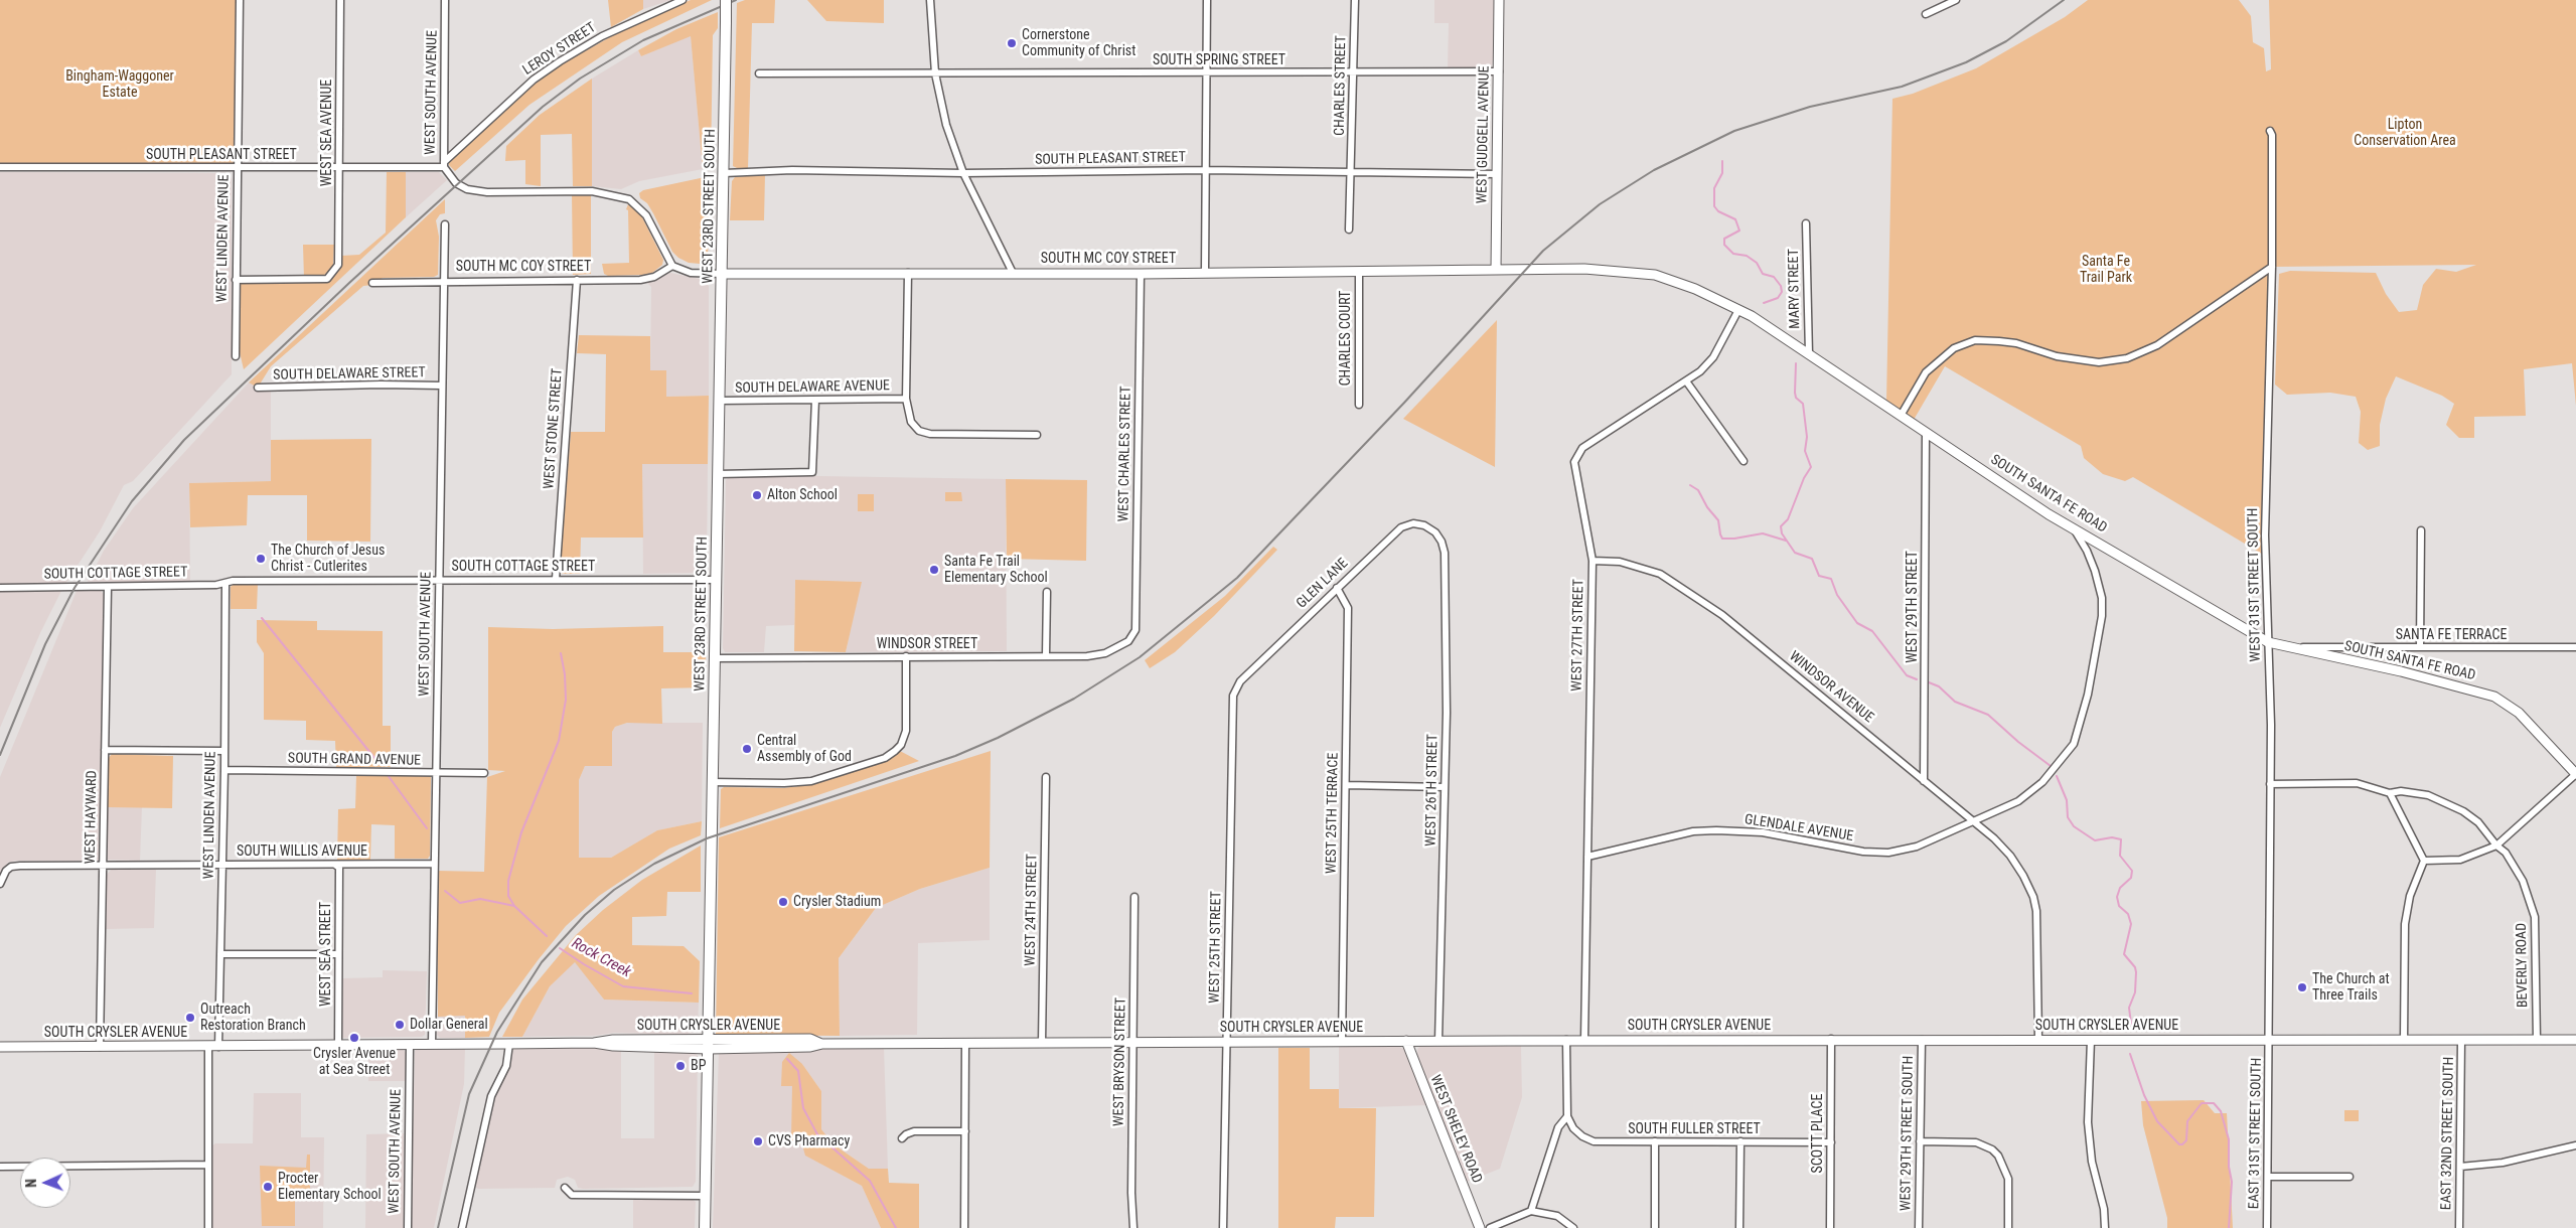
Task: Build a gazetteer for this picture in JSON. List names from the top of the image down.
{
  "streets": {
    "main road": [
      "WEST GUDGELL AVENUE",
      "WEST 23RD STREET SOUTH",
      "SOUTH MC COY STREET",
      "SOUTH SANTA FE ROAD",
      "SOUTH CRYSLER AVENUE",
      "WEST SHELEY ROAD"
    ],
    "street": [
      "LEROY STREET",
      "SOUTH SPRING STREET",
      "CHARLES STREET",
      "WEST SOUTH AVENUE",
      "WEST SEA AVENUE",
      "SOUTH PLEASANT STREET",
      "WEST LINDEN AVENUE",
      "MARY STREET",
      "CHARLES COURT",
      "SOUTH DELAWARE STREET",
      "SOUTH DELAWARE AVENUE",
      "WEST STONE STREET",
      "WEST CHARLES STREET",
      "SOUTH COTTAGE STREET",
      "GLEN LANE",
      "WEST 31ST STREET SOUTH",
      "WEST 29TH STREET",
      "WEST 27TH STREET",
      "SANTA FE TERRACE",
      "WINDSOR STREET",
      "WINDSOR AVENUE",
      "SOUTH GRAND AVENUE",
      "WEST 26TH STREET",
      "WEST 25TH TERRACE",
      "WEST HAYWARD",
      "GLENDALE AVENUE",
      "SOUTH WILLIS AVENUE",
      "WEST 24TH STREET",
      "WEST 25TH STREET",
      "WEST SEA STREET",
      "BEVERLY ROAD",
      "WEST BRYSON STREET",
      "SOUTH FULLER STREET",
      "SCOTT PLACE",
      "WEST 29TH STREET SOUTH",
      "EAST 31ST STREET SOUTH",
      "EAST 32ND STREET SOUTH"
    ]
  },
  "crossings": [
    ["LEROY STREET", "WEST SOUTH AVENUE"],
    ["LEROY STREET", "SOUTH PLEASANT STREET"],
    ["SOUTH SPRING STREET", "CHARLES STREET"],
    ["SOUTH SPRING STREET", "WEST GUDGELL AVENUE"],
    ["CHARLES STREET", "SOUTH PLEASANT STREET"],
    ["WEST SOUTH AVENUE", "SOUTH PLEASANT STREET"],
    ["WEST SOUTH AVENUE", "SOUTH MC COY STREET"],
    ["WEST SOUTH AVENUE", "SOUTH DELAWARE STREET"],
    ["WEST SOUTH AVENUE", "SOUTH COTTAGE STREET"],
    ["WEST SOUTH AVENUE", "SOUTH GRAND AVENUE"],
    ["WEST SOUTH AVENUE", "SOUTH WILLIS AVENUE"],
    ["WEST SOUTH AVENUE", "SOUTH CRYSLER AVENUE"],
    ["WEST SEA AVENUE", "SOUTH PLEASANT STREET"],
    ["WEST SEA AVENUE", "WEST LINDEN AVENUE"],
    ["WEST GUDGELL AVENUE", "SOUTH PLEASANT STREET"],
    ["WEST GUDGELL AVENUE", "SOUTH MC COY STREET"],
    ["WEST GUDGELL AVENUE", "SOUTH SANTA FE ROAD"],
    ["SOUTH PLEASANT STREET", "WEST 23RD STREET SOUTH"],
    ["SOUTH PLEASANT STREET", "WEST LINDEN AVENUE"],
    ["WEST 23RD STREET SOUTH", "SOUTH MC COY STREET"],
    ["WEST 23RD STREET SOUTH", "SOUTH DELAWARE AVENUE"],
    ["WEST 23RD STREET SOUTH", "SOUTH COTTAGE STREET"],
    ["WEST 23RD STREET SOUTH", "WINDSOR STREET"],
    ["WEST 23RD STREET SOUTH", "SOUTH CRYSLER AVENUE"],
    ["WEST LINDEN AVENUE", "SOUTH COTTAGE STREET"],
    ["WEST LINDEN AVENUE", "SOUTH GRAND AVENUE"],
    ["WEST LINDEN AVENUE", "SOUTH WILLIS AVENUE"],
    ["WEST LINDEN AVENUE", "SOUTH CRYSLER AVENUE"],
    ["SOUTH MC COY STREET", "CHARLES COURT"],
    ["SOUTH MC COY STREET", "WEST STONE STREET"],
    ["SOUTH MC COY STREET", "WEST CHARLES STREET"],
    ["SOUTH MC COY STREET", "SOUTH SANTA FE ROAD"],
    ["MARY STREET", "SOUTH SANTA FE ROAD"],
    ["WEST STONE STREET", "SOUTH COTTAGE STREET"],
    ["WEST CHARLES STREET", "WINDSOR STREET"],
    ["SOUTH SANTA FE ROAD", "WEST 31ST STREET SOUTH"],
    ["SOUTH SANTA FE ROAD", "WEST 29TH STREET"],
    ["SOUTH SANTA FE ROAD", "WEST 27TH STREET"],
    ["SOUTH SANTA FE ROAD", "SANTA FE TERRACE"],
    ["SOUTH SANTA FE ROAD", "GLENDALE AVENUE"],
    ["SOUTH COTTAGE STREET", "WEST HAYWARD"],
    ["GLEN LANE", "WEST 26TH STREET"],
    ["GLEN LANE", "WEST 25TH TERRACE"],
    ["GLEN LANE", "WEST 25TH STREET"],
    ["WEST 31ST STREET SOUTH", "BEVERLY ROAD"],
    ["WEST 31ST STREET SOUTH", "SOUTH CRYSLER AVENUE"],
    ["WEST 31ST STREET SOUTH", "EAST 31ST STREET SOUTH"],
    ["WEST 29TH STREET", "WINDSOR AVENUE"],
    ["WEST 27TH STREET", "WINDSOR AVENUE"],
    ["WEST 27TH STREET", "GLENDALE AVENUE"],
    ["WEST 27TH STREET", "SOUTH CRYSLER AVENUE"],
    ["WINDSOR AVENUE", "GLENDALE AVENUE"],
    ["WINDSOR AVENUE", "SOUTH CRYSLER AVENUE"],
    ["WEST 26TH STREET", "SOUTH CRYSLER AVENUE"],
    ["WEST 25TH TERRACE", "SOUTH CRYSLER AVENUE"],
    ["WEST HAYWARD", "SOUTH WILLIS AVENUE"],
    ["WEST HAYWARD", "SOUTH CRYSLER AVENUE"],
    ["SOUTH WILLIS AVENUE", "WEST SEA STREET"],
    ["WEST 24TH STREET", "SOUTH CRYSLER AVENUE"],
    ["WEST 25TH STREET", "SOUTH CRYSLER AVENUE"],
    ["WEST SEA STREET", "SOUTH CRYSLER AVENUE"],
    ["BEVERLY ROAD", "SOUTH CRYSLER AVENUE"],
    ["SOUTH CRYSLER AVENUE", "WEST BRYSON STREET"],
    ["SOUTH CRYSLER AVENUE", "WEST SHELEY ROAD"],
    ["SOUTH CRYSLER AVENUE", "SCOTT PLACE"],
    ["SOUTH CRYSLER AVENUE", "WEST 29TH STREET SOUTH"],
    ["SOUTH CRYSLER AVENUE", "EAST 31ST STREET SOUTH"],
    ["SOUTH CRYSLER AVENUE", "EAST 32ND STREET SOUTH"],
    ["SOUTH FULLER STREET", "SCOTT PLACE"]
  ],
  "water": ["Rock Creek"],
  "parks": ["Bingham-Waggoner Estate", "Lipton Conservation Area", "Santa Fe Trail Park"],
  "places": [
    "Cornerstone Community of Christ",
    "Alton School",
    "The Church of Jesus Christ - Cutlerites",
    "Santa Fe Trail Elementary School",
    "Central Assembly of God",
    "Crysler Stadium",
    "The Church at Three Trails",
    "Outreach Restoration Branch",
    "Dollar General",
    "Crysler Avenue at Sea Street",
    "BP",
    "CVS Pharmacy",
    "Procter Elementary School"
  ],
  "north": "left"
}
